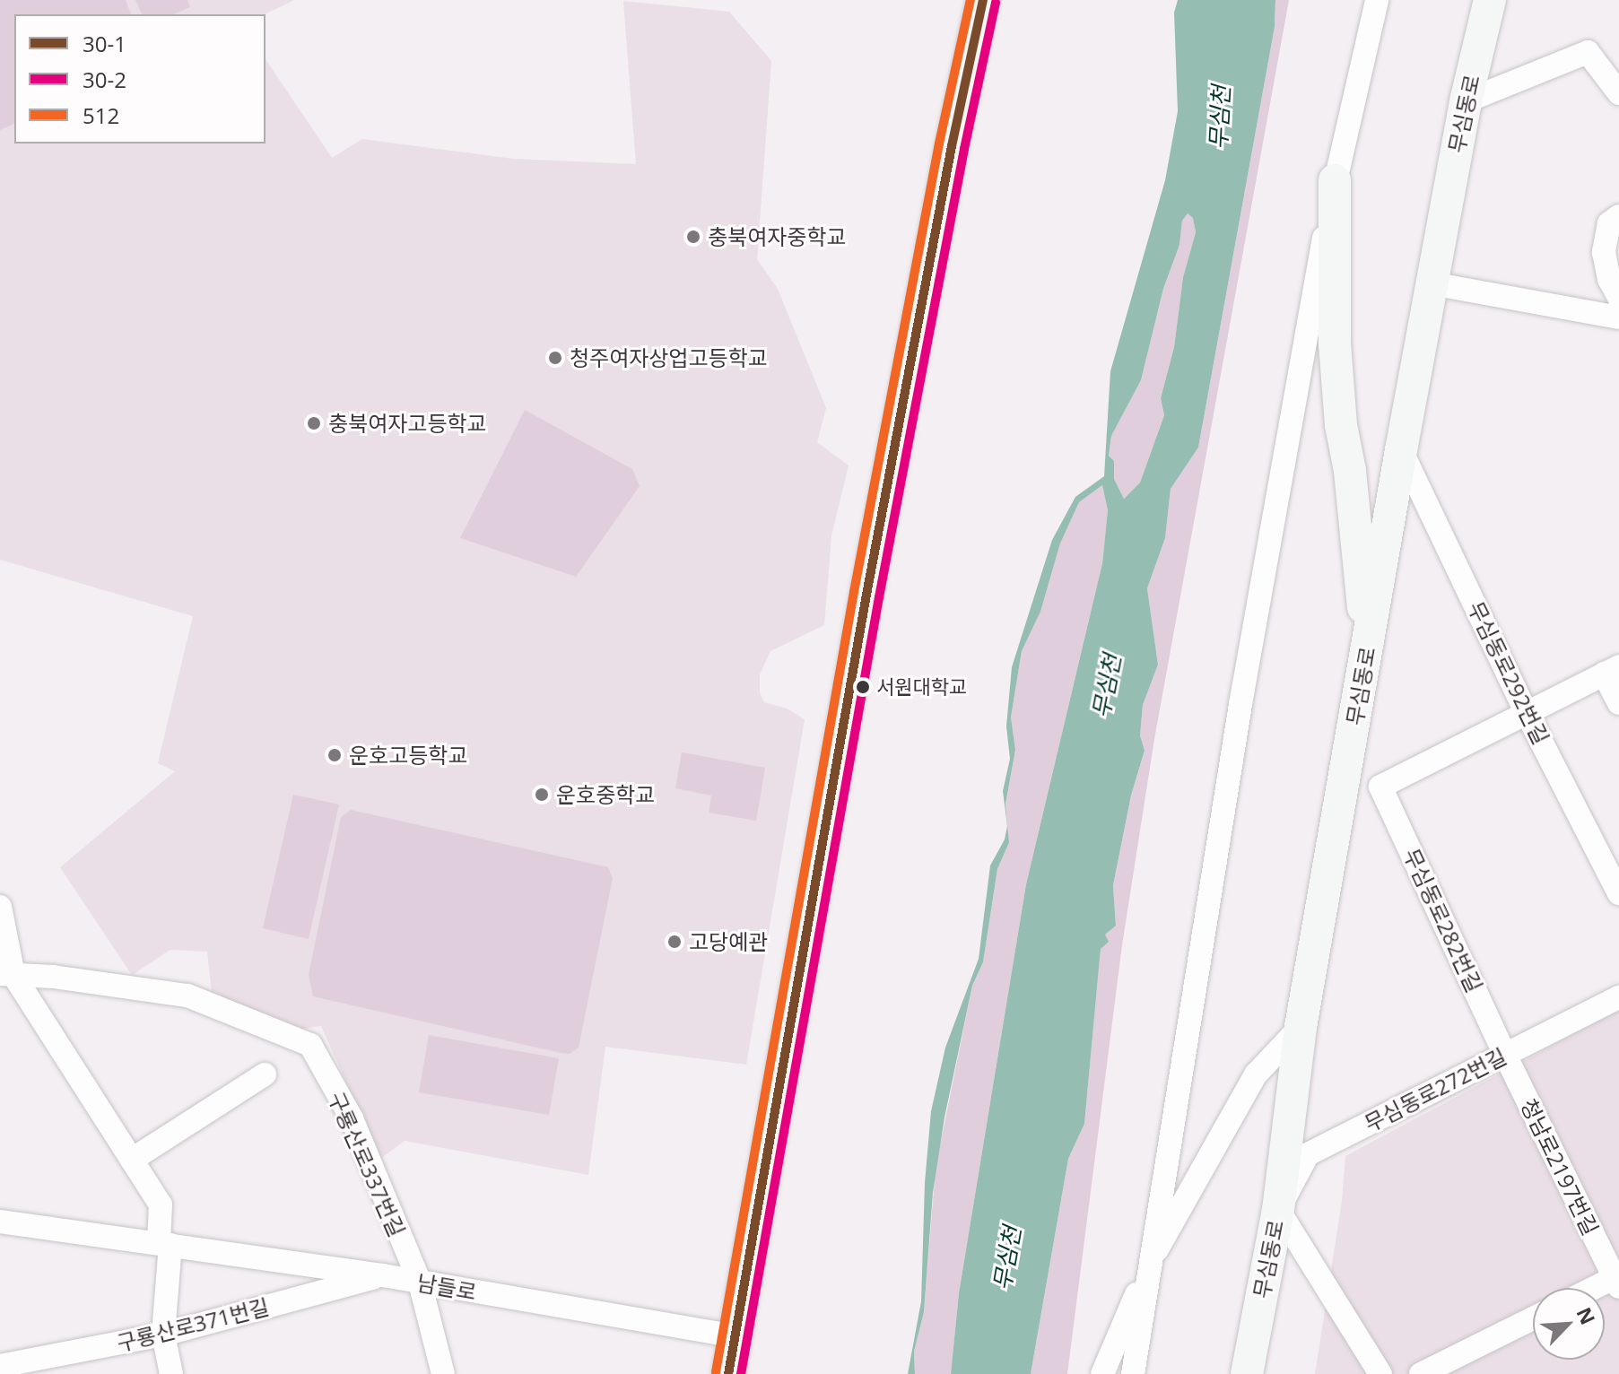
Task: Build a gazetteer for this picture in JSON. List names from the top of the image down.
{
  "streets": {
    "street": [
      "무심동로",
      "무심동로292번길",
      "무심동로282번길",
      "무심동로272번길",
      "구룡산로337번길",
      "청남로2197번길",
      "남들로",
      "구룡산로371번길"
    ]
  },
  "crossings": [
    ["무심동로", "무심동로292번길"],
    ["무심동로", "무심동로272번길"],
    ["무심동로282번길", "무심동로272번길"],
    ["무심동로282번길", "청남로2197번길"],
    ["무심동로272번길", "청남로2197번길"],
    ["구룡산로337번길", "남들로"],
    ["남들로", "구룡산로371번길"]
  ],
  "water": ["무심천"],
  "places": [
    "충북여자중학교",
    "청주여자상업고등학교",
    "충북여자고등학교",
    "서원대학교",
    "운호고등학교",
    "운호중학교",
    "고당예관"
  ],
  "lines": ["transit line 30-1", "transit line 512", "transit line 30-2"],
  "legend": ["30-1", "30-2", "512"],
  "north": "top right"
}
